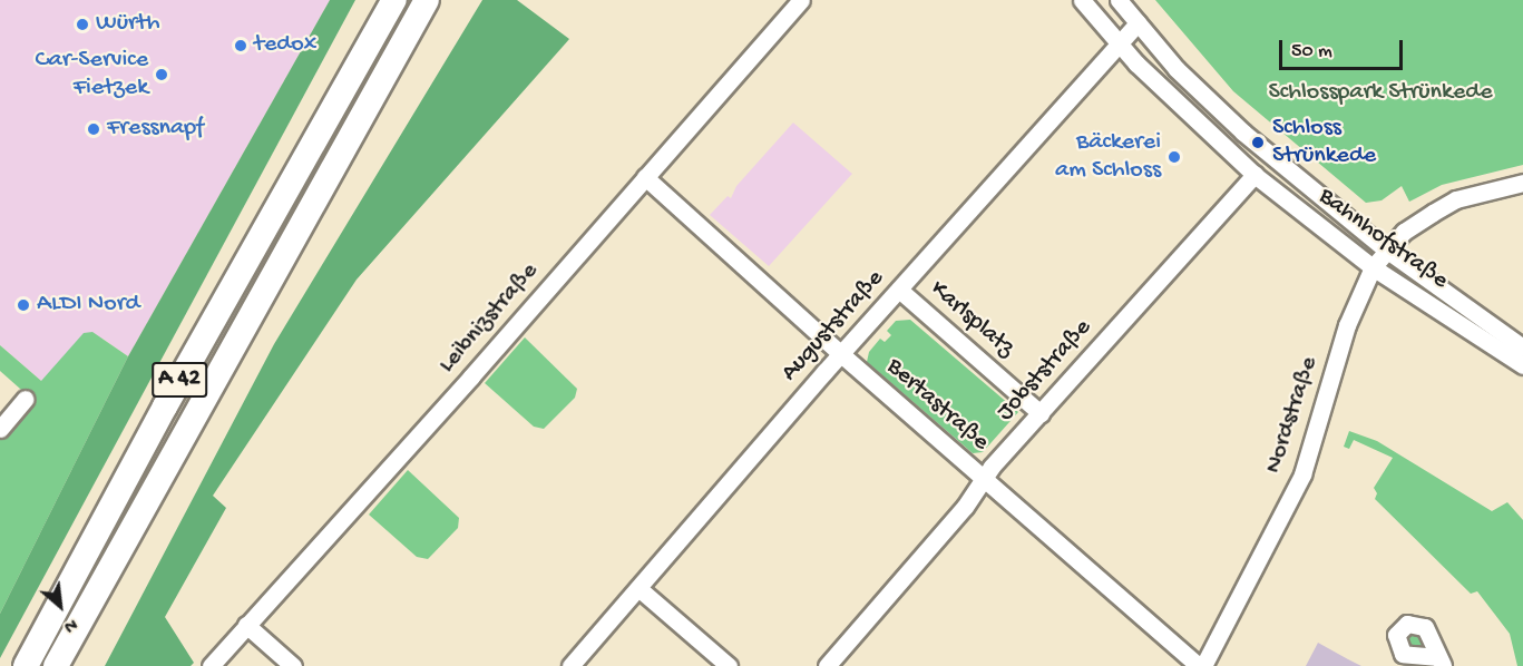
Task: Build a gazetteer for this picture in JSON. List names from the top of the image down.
{
  "streets": {
    "highway": ["A 42"],
    "street": [
      "Bahnhofstraße",
      "Leibnizstraße",
      "Karlsplatz",
      "Auguststraße",
      "Jobststraße",
      "Bertastraße",
      "Nordstraße"
    ]
  },
  "crossings": [
    ["Bahnhofstraße", "Auguststraße"],
    ["Bahnhofstraße", "Jobststraße"],
    ["Bahnhofstraße", "Nordstraße"],
    ["Leibnizstraße", "Bertastraße"],
    ["Karlsplatz", "Auguststraße"],
    ["Karlsplatz", "Jobststraße"],
    ["Auguststraße", "Bertastraße"],
    ["Jobststraße", "Bertastraße"],
    ["Bertastraße", "Nordstraße"]
  ],
  "parks": ["Schlosspark Strünkede"],
  "places": [
    "Würth",
    "tedox",
    "Car-Service Fietzek",
    "Fressnapf",
    "Schloss Strünkede",
    "Bäckerei am Schloss",
    "ALDI Nord"
  ],
  "scale_bar": "50 m",
  "north": "bottom right"
}
